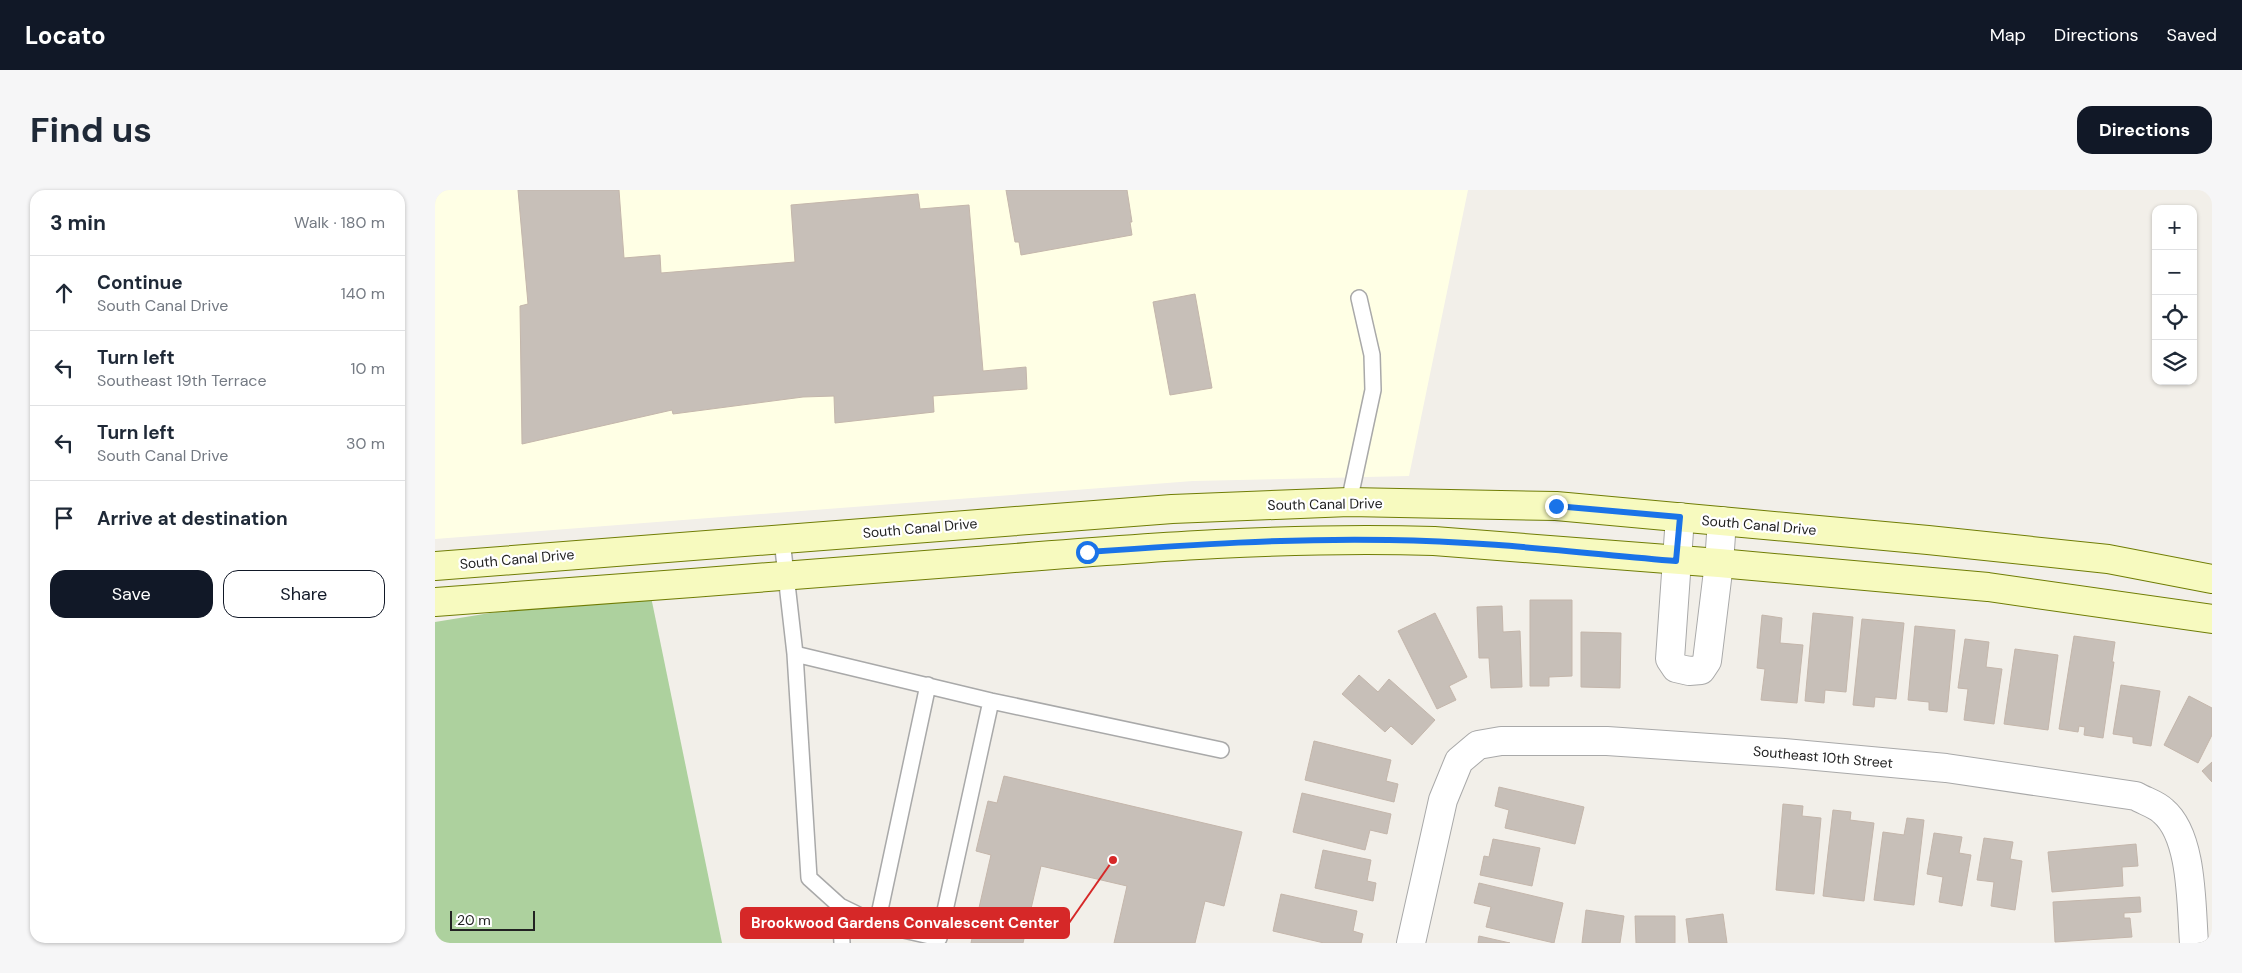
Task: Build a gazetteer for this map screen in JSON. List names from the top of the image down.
{
  "streets": {
    "street": ["South Canal Drive", "Southeast 10th Street"]
  },
  "places": ["Brookwood Gardens Convalescent Center"],
  "scale_bar": "20 m",
  "page": {
    "header": "Locato",
    "nav": ["Map", "Directions", "Saved"],
    "buttons": [
      "Directions",
      ["Save", "Share"]
    ],
    "title": "Find us",
    "heading": ["3 min", "Walk · 180 m"],
    "map_buttons": ["+", "−"],
    "list": [
      ["Continue", "South Canal Drive", "140 m"],
      ["Turn left", "Southeast 19th Terrace", "10 m"],
      ["Turn left", "South Canal Drive", "30 m"],
      "Arrive at destination"
    ],
    "scale": "20 m"
  }
}
